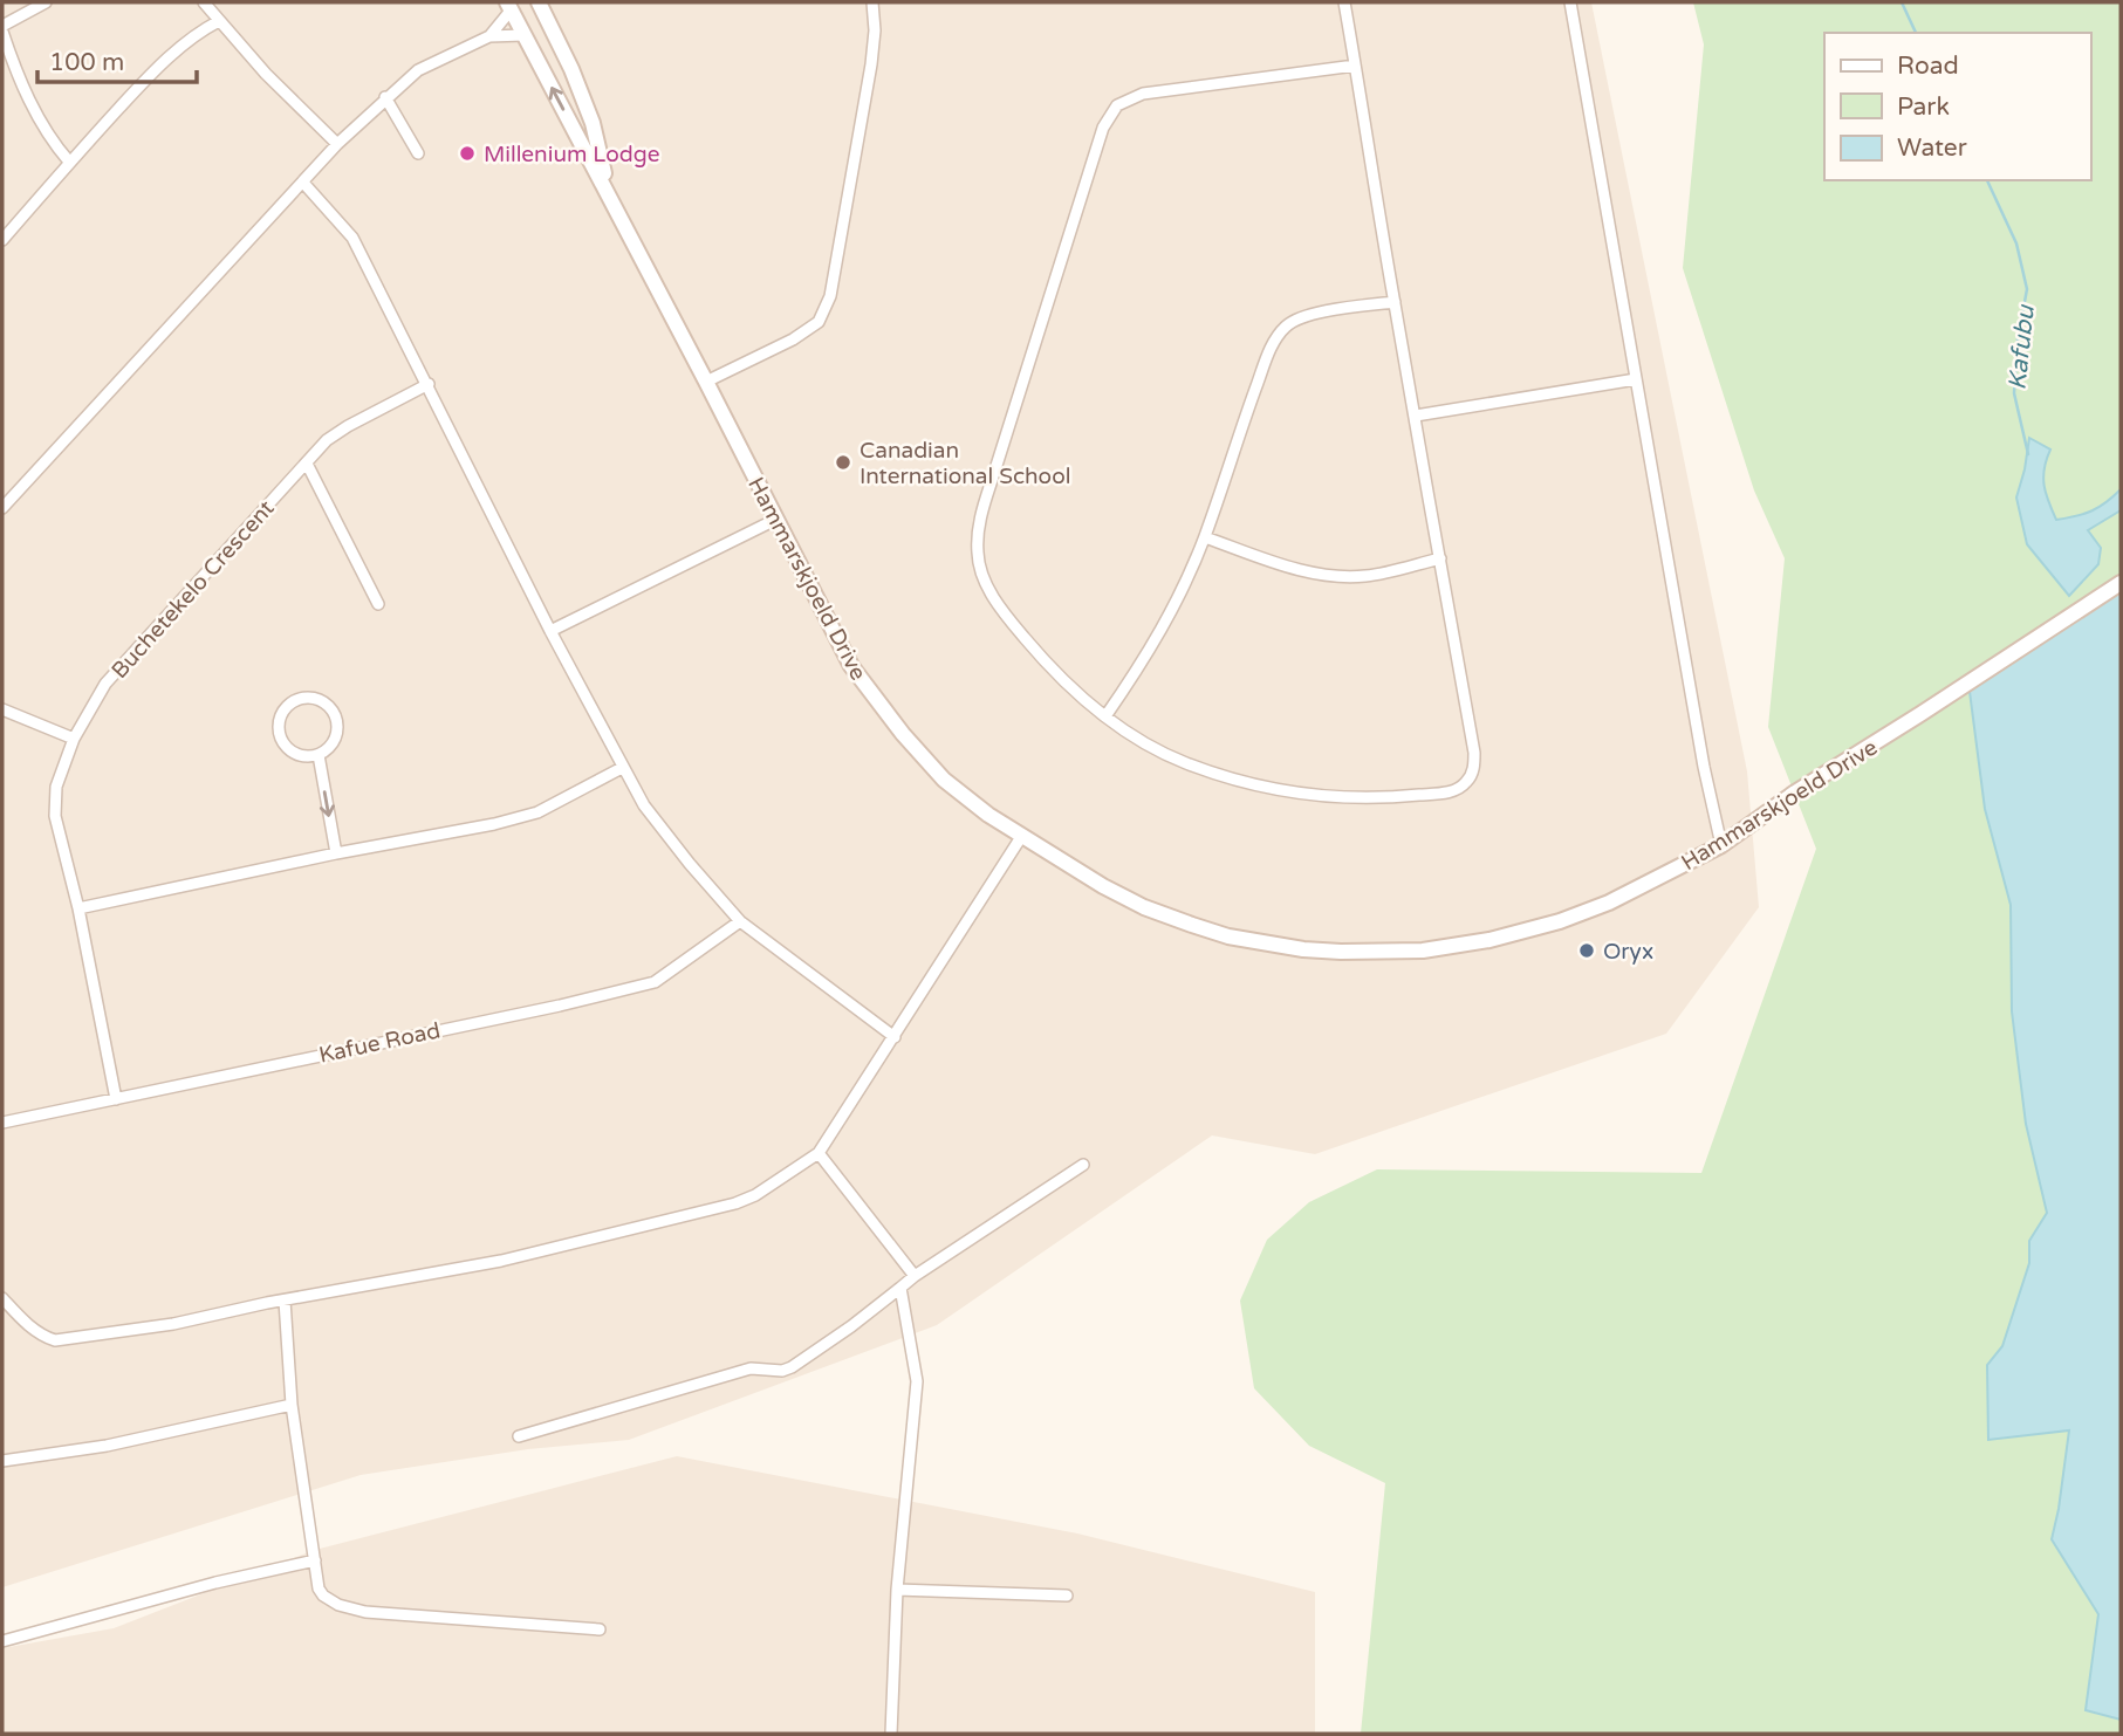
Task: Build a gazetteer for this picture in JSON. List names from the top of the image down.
{
  "streets": {
    "main road": ["Hammarskjoeld Drive"],
    "street": ["Buchetekelo Crescent", "Kafue Road"]
  },
  "crossings": [
    ["Buchetekelo Crescent", "Kafue Road"]
  ],
  "water": ["Kafubu"],
  "places": ["Millenium Lodge", "Canadian International School", "Oryx"],
  "legend": ["Road", "Park", "Water"],
  "scale_bar": "100 m"
}
